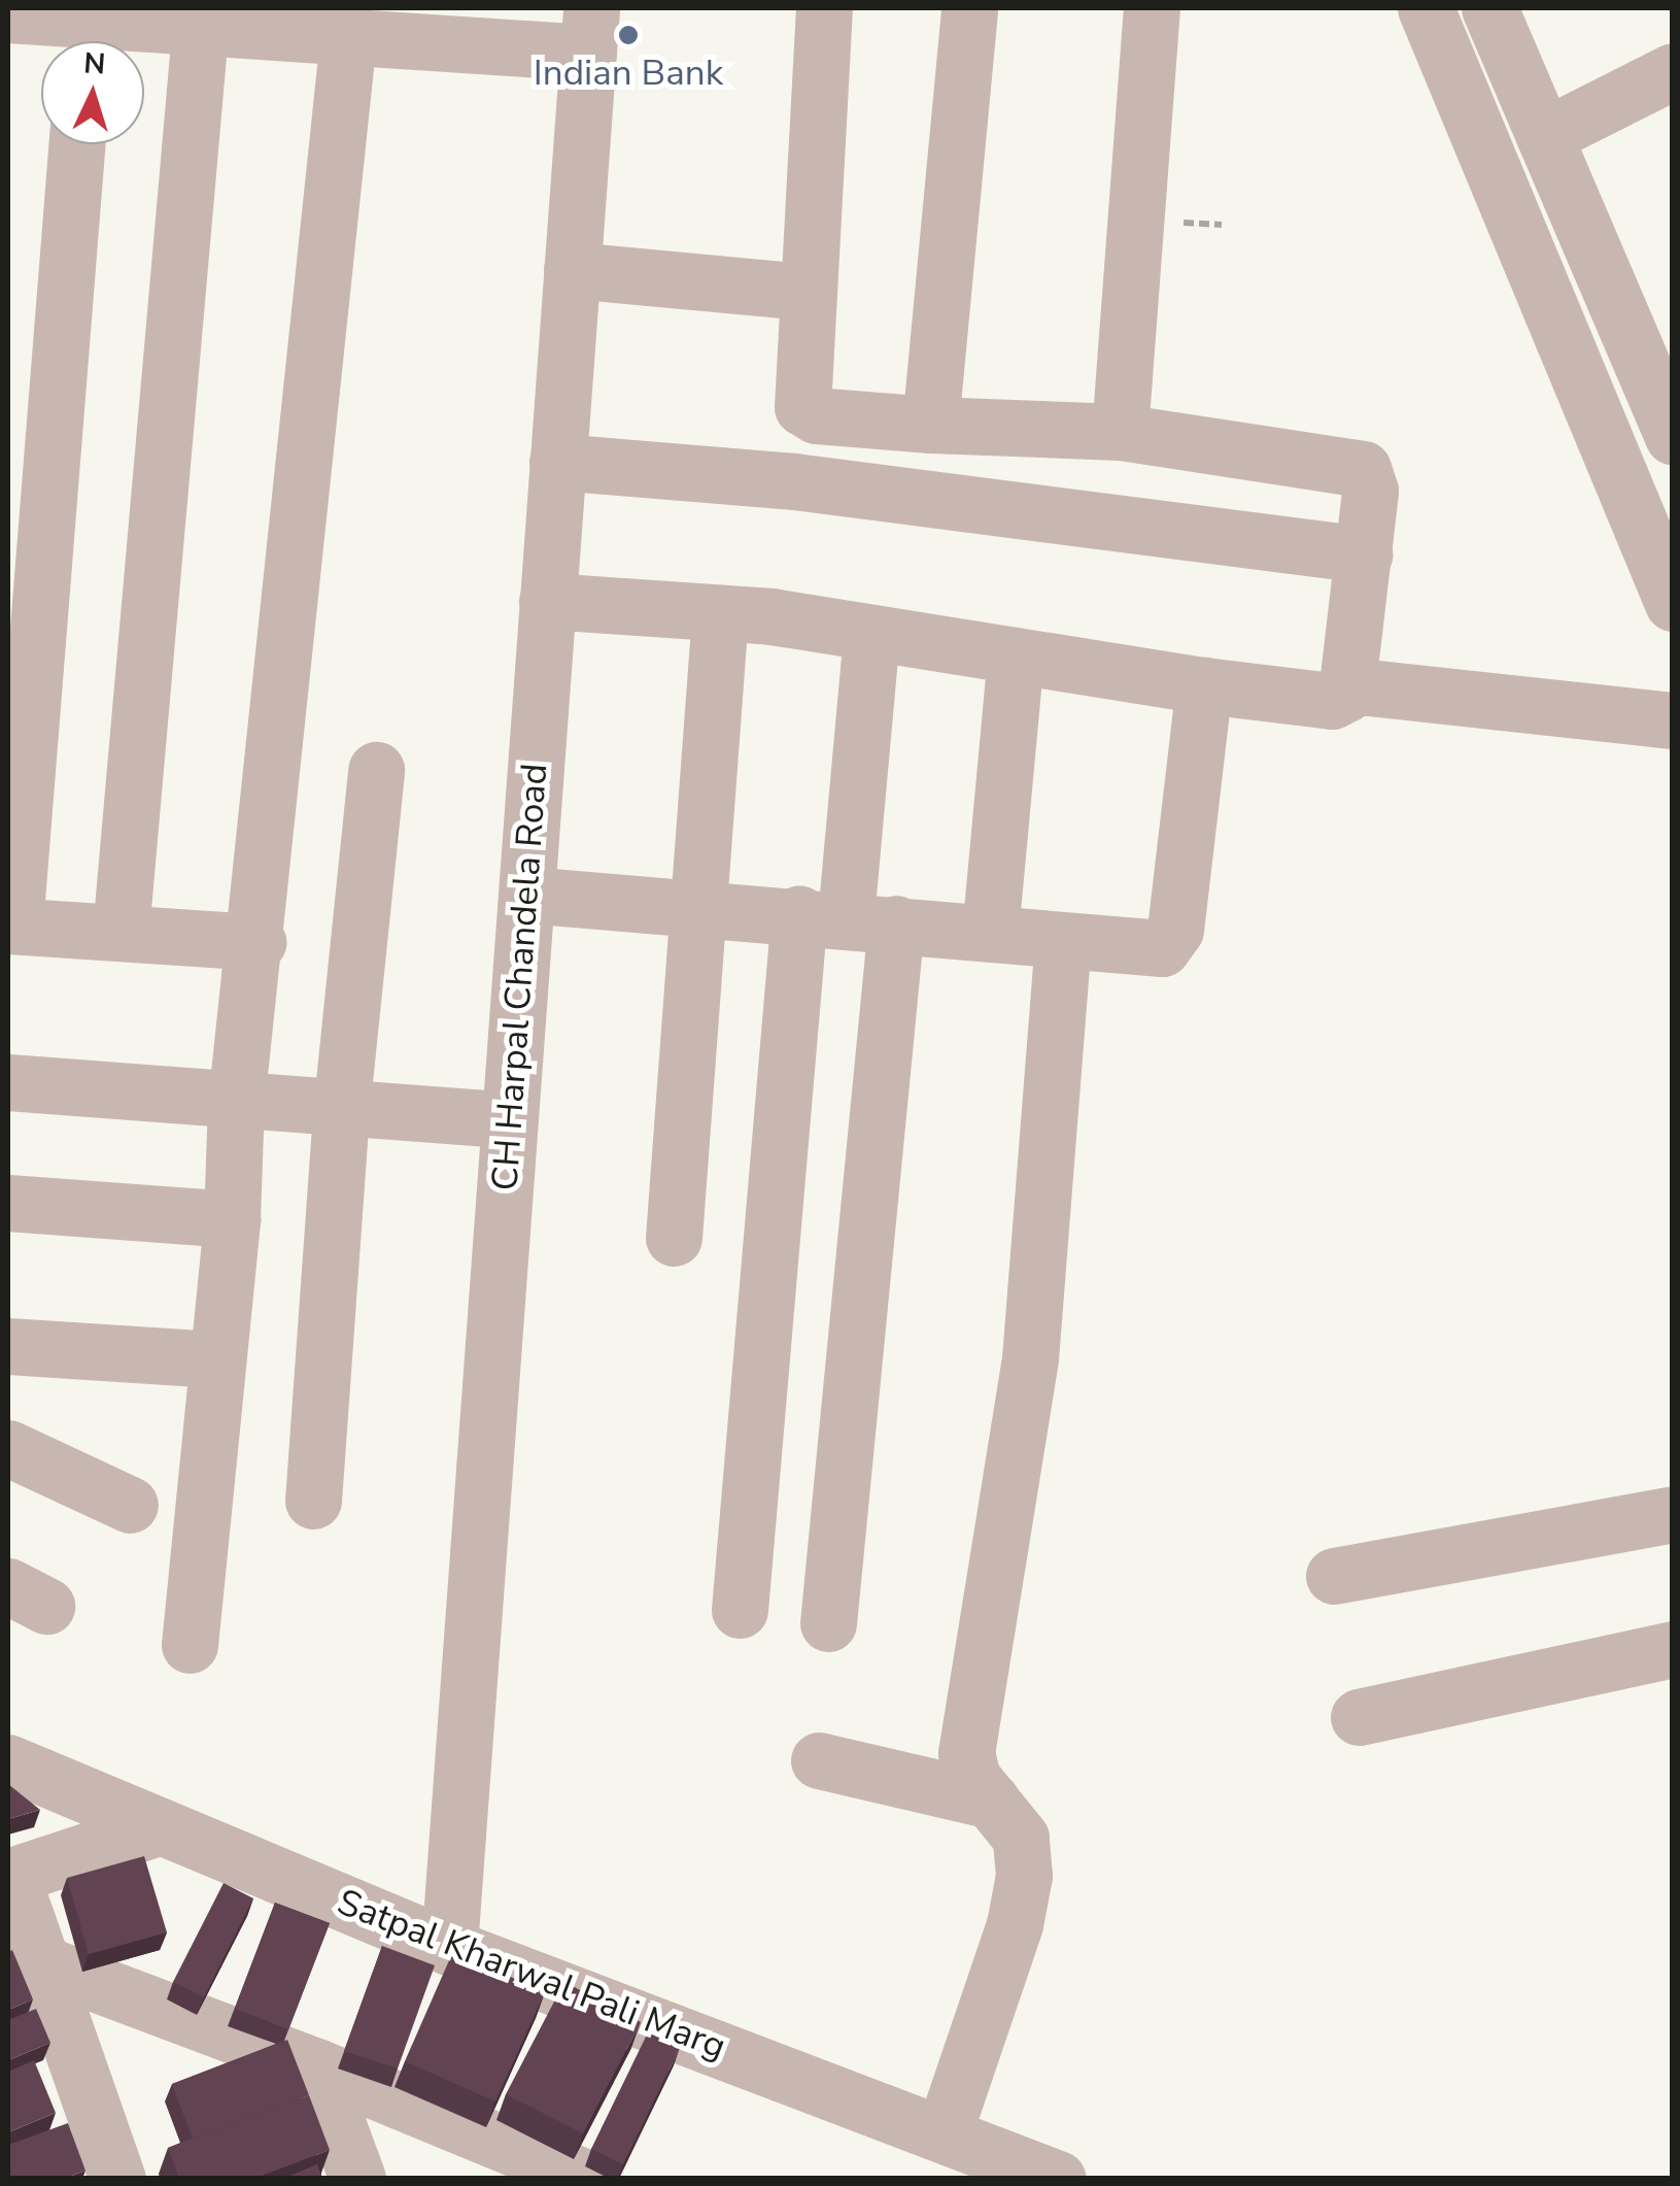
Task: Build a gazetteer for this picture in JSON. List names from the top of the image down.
{
  "streets": {
    "street": ["CH Harpal Chandela Road", "Satpal Kharwal Pali Marg"]
  },
  "crossings": [
    ["CH Harpal Chandela Road", "Satpal Kharwal Pali Marg"]
  ],
  "places": ["Indian Bank"],
  "north": "top"
}
